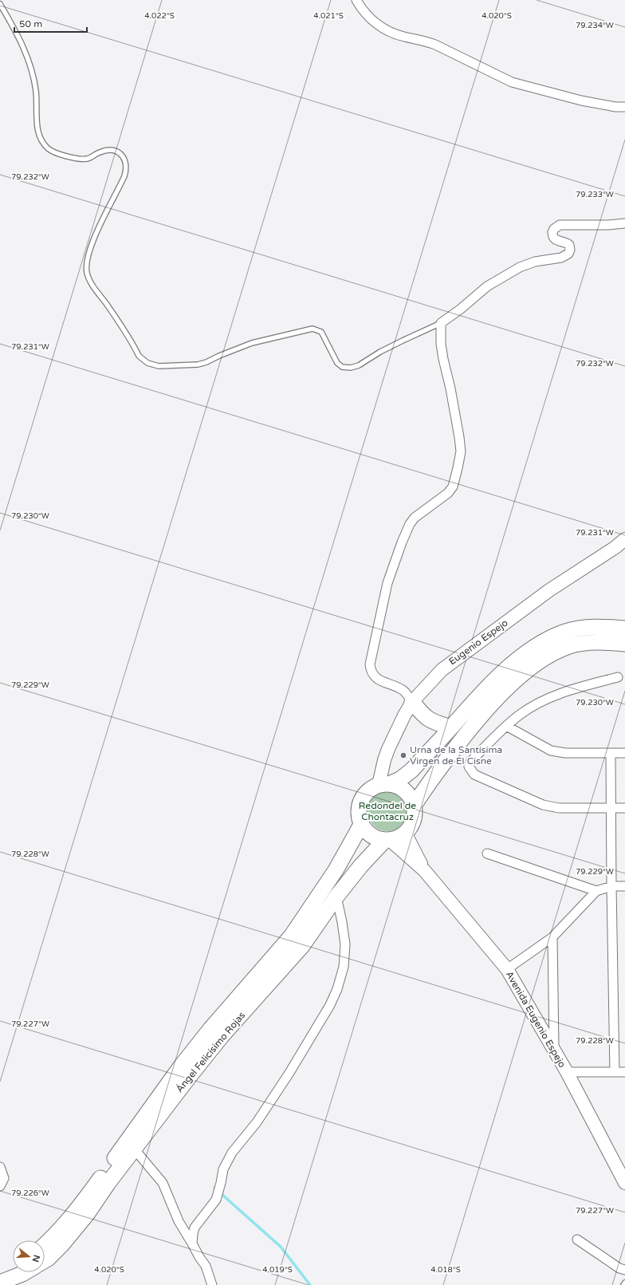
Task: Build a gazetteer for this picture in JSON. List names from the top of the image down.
{
  "streets": {
    "highway": ["Ángel Felicísimo Rojas"],
    "main road": ["Eugenio Espejo", "Avenida Eugenio Espejo"]
  },
  "crossings": [
    ["Eugenio Espejo", "Avenida Eugenio Espejo"],
    ["Eugenio Espejo", "Ángel Felicísimo Rojas"],
    ["Avenida Eugenio Espejo", "Ángel Felicísimo Rojas"]
  ],
  "parks": ["Redondel de Chontacruz"],
  "places": ["Urna de la Santísima Virgen de El Cisne"],
  "scale_bar": "50 m",
  "north": "right",
  "coordinates": [
    "4.022°S",
    "4.021°S",
    "4.020°S",
    "79.234°W",
    "79.232°W",
    "79.233°W",
    "79.231°W",
    "79.230°W",
    "79.229°W",
    "79.228°W",
    "79.227°W",
    "79.226°W",
    "4.019°S",
    "4.018°S"
  ]
}
